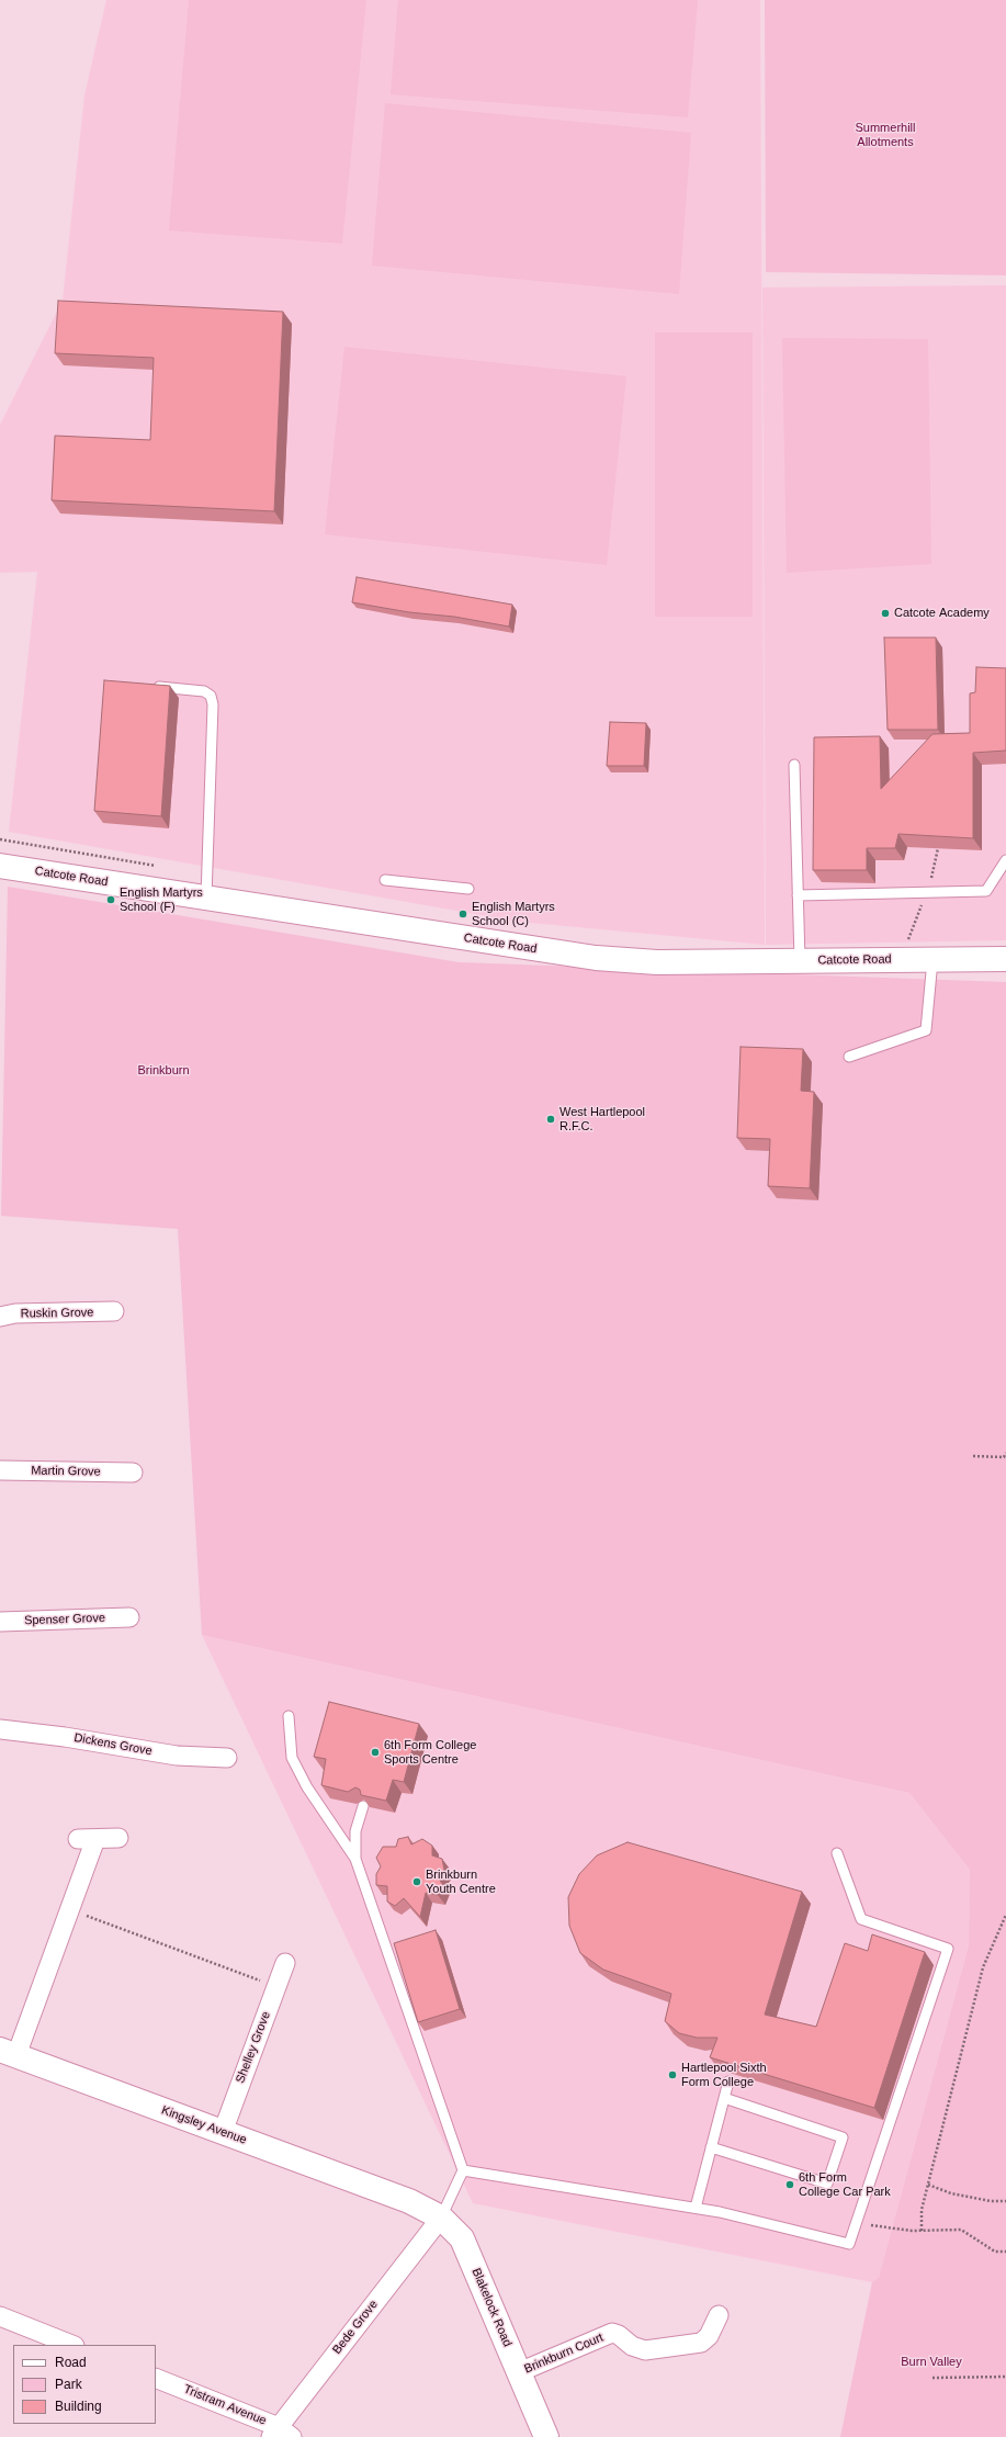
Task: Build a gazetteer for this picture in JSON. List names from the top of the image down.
{
  "streets": {
    "street": [
      "Catcote Road",
      "Ruskin Grove",
      "Martin Grove",
      "Spenser Grove",
      "Dickens Grove",
      "Shelley Grove",
      "Kingsley Avenue",
      "Blakelock Road",
      "Bede Grove",
      "Brinkburn Court",
      "Tristram Avenue"
    ]
  },
  "crossings": [
    ["Shelley Grove", "Kingsley Avenue"],
    ["Kingsley Avenue", "Blakelock Road"],
    ["Blakelock Road", "Bede Grove"],
    ["Blakelock Road", "Brinkburn Court"],
    ["Bede Grove", "Tristram Avenue"]
  ],
  "parks": ["Summerhill Allotments", "Brinkburn", "Burn Valley"],
  "places": [
    "Catcote Academy",
    "English Martyrs School (F)",
    "English Martyrs School (C)",
    "West Hartlepool R.F.C.",
    "6th Form College Sports Centre",
    "Brinkburn Youth Centre",
    "Hartlepool Sixth Form College",
    "6th Form College Car Park"
  ],
  "legend": ["Road", "Park", "Building"]
}
